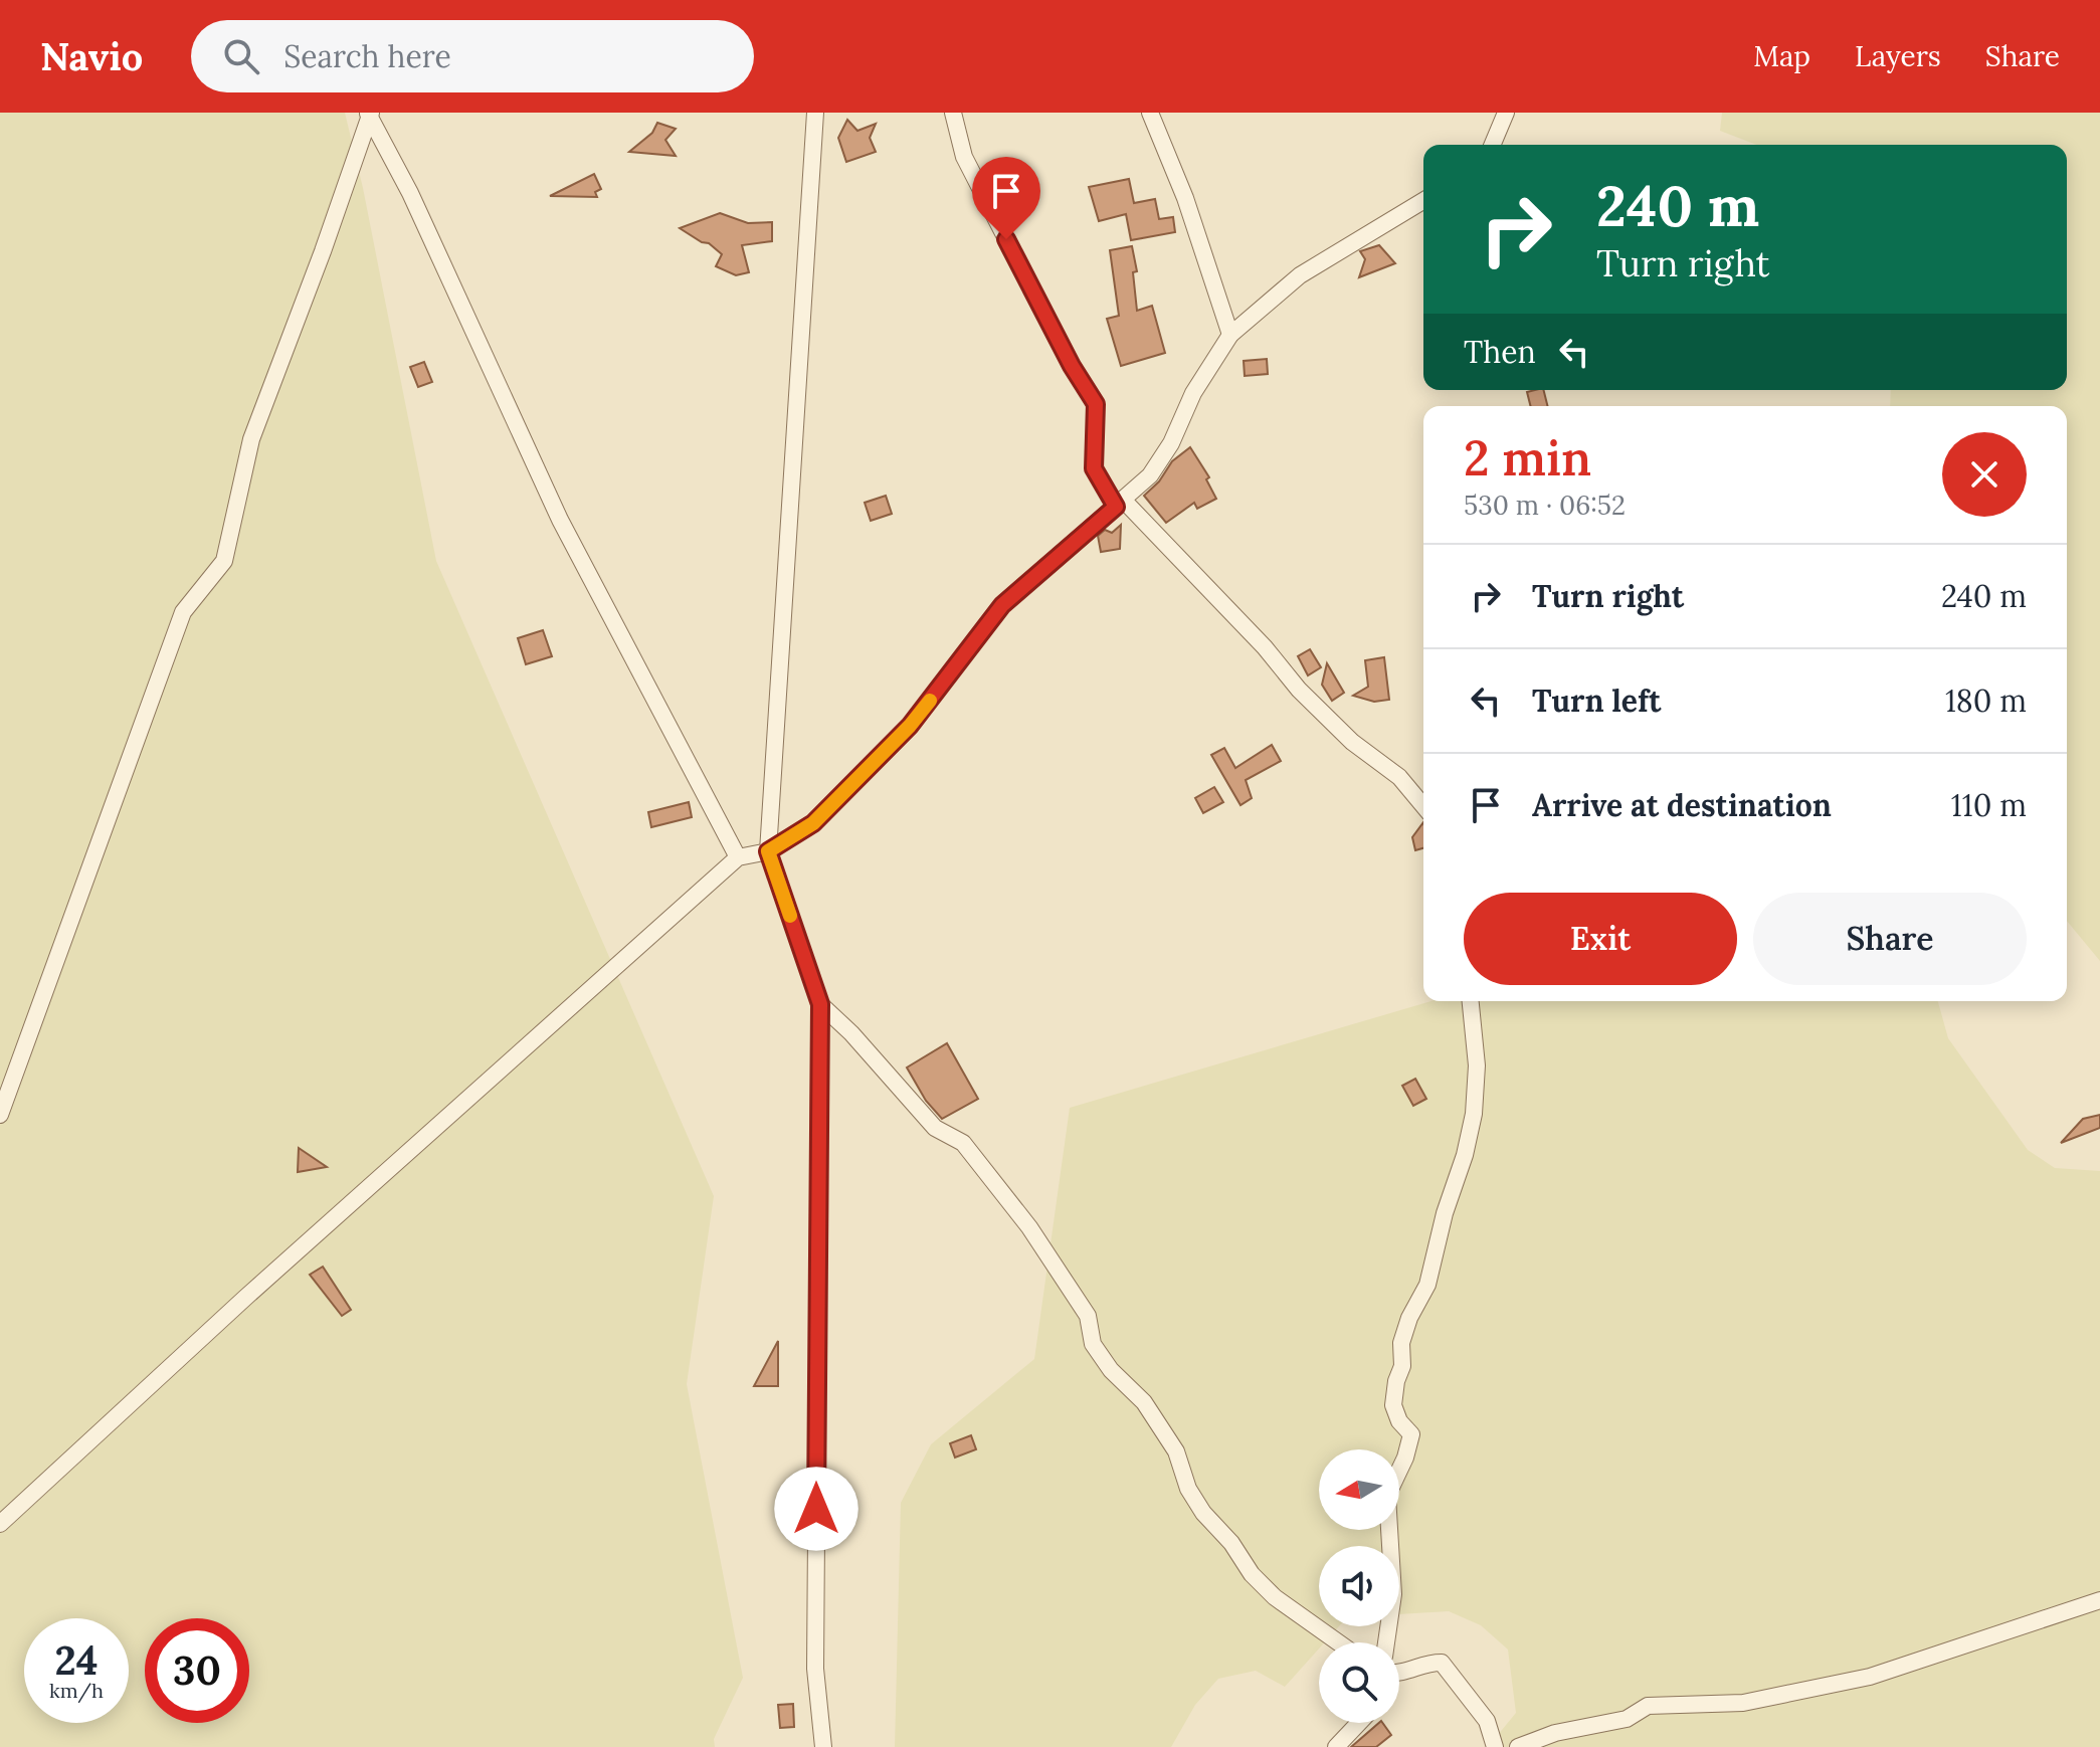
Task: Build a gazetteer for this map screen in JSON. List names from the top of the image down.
{
  "north": "left",
  "page": {
    "header": "Navio",
    "search": "Search here",
    "nav": ["Map", "Layers", "Share"],
    "turn": ["240 m", "Turn right"],
    "then": "Then",
    "heading": ["2 min", "530 m · 06:52"],
    "list": [
      {
        "name": "Turn right",
        "value": "240 m"
      },
      {
        "name": "Turn left",
        "value": "180 m"
      },
      {
        "name": "Arrive at destination",
        "value": "110 m"
      }
    ],
    "buttons": ["Exit", "Share"],
    "speed": "24 km/h",
    "limit": "30"
  }
}
